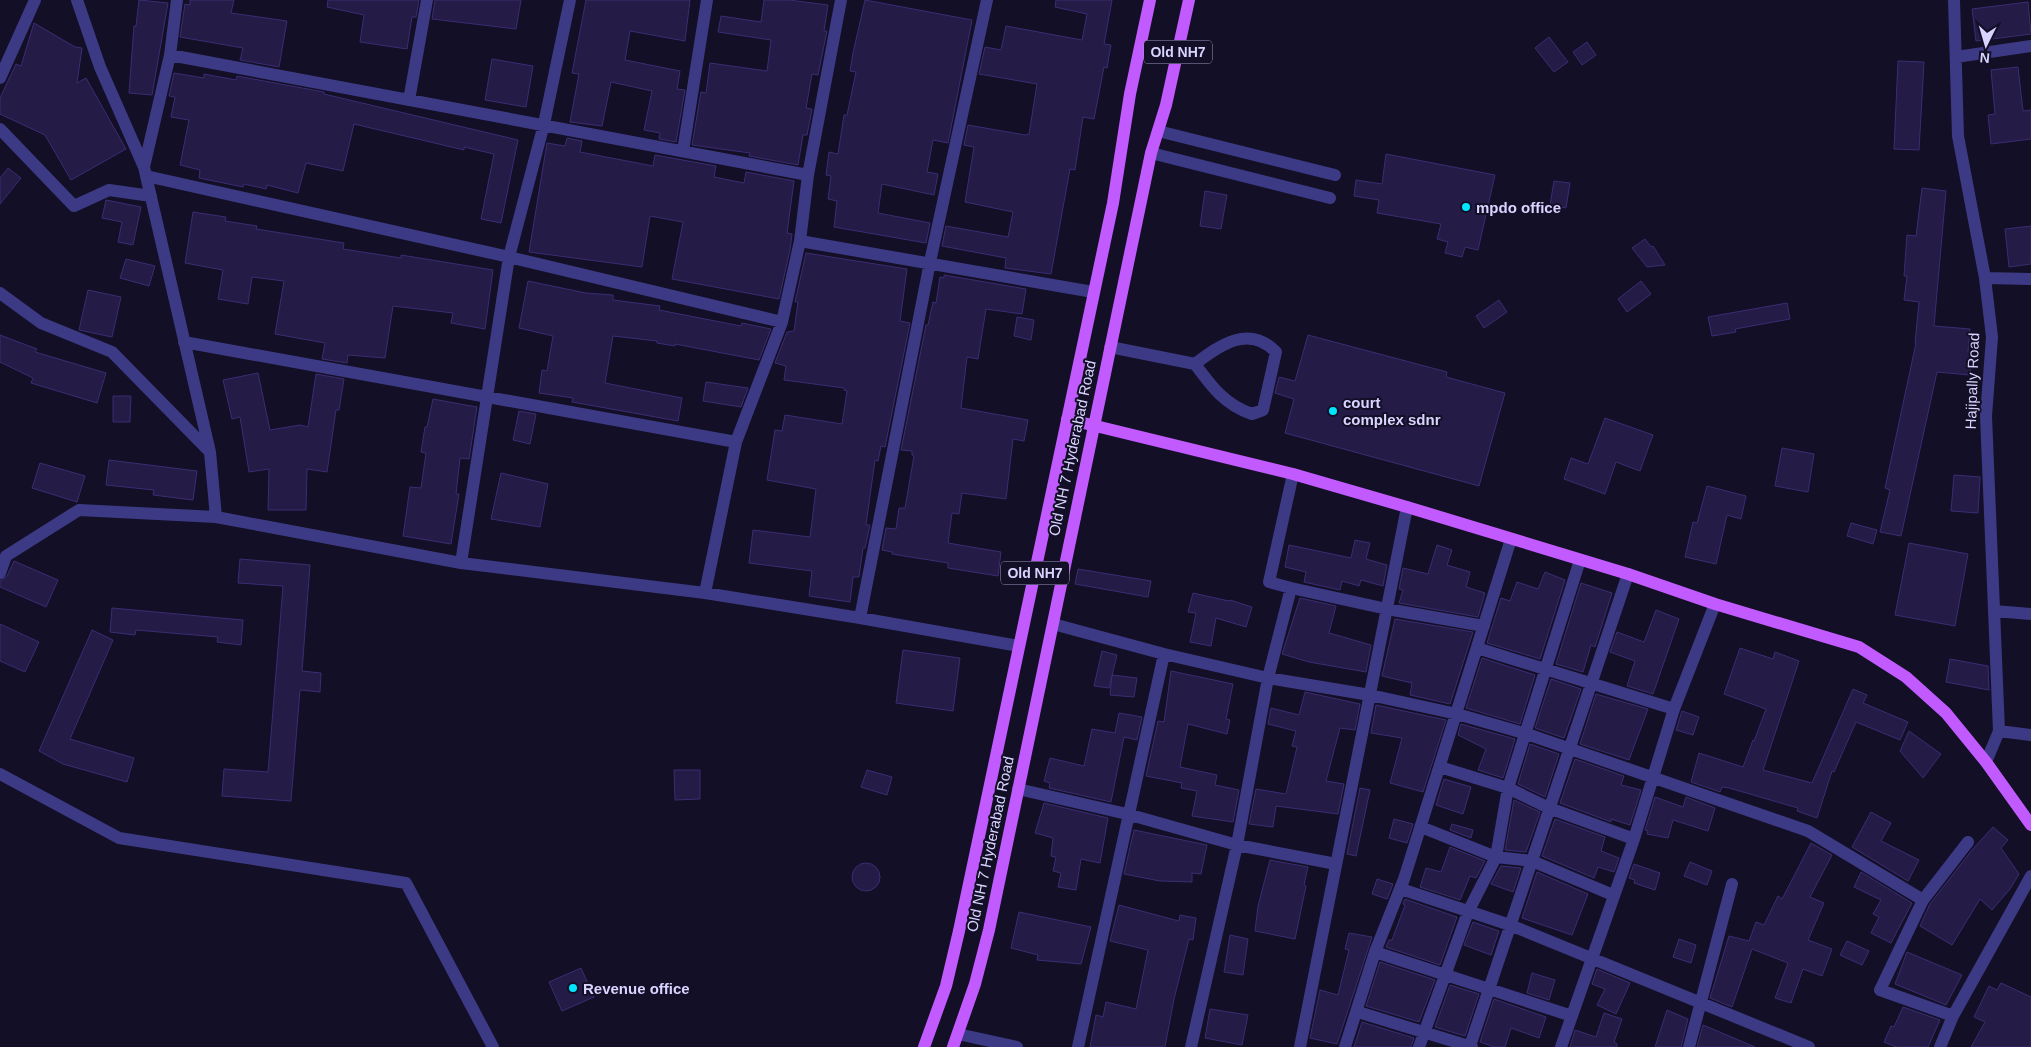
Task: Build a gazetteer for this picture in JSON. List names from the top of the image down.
{
  "streets": {
    "main road": ["Old NH7", "Old NH 7 Hyderabad Road"],
    "street": ["Hajipally Road"]
  },
  "places": ["mpdo office", "court complex sdnr", "Revenue office"],
  "north": "bottom"
}
